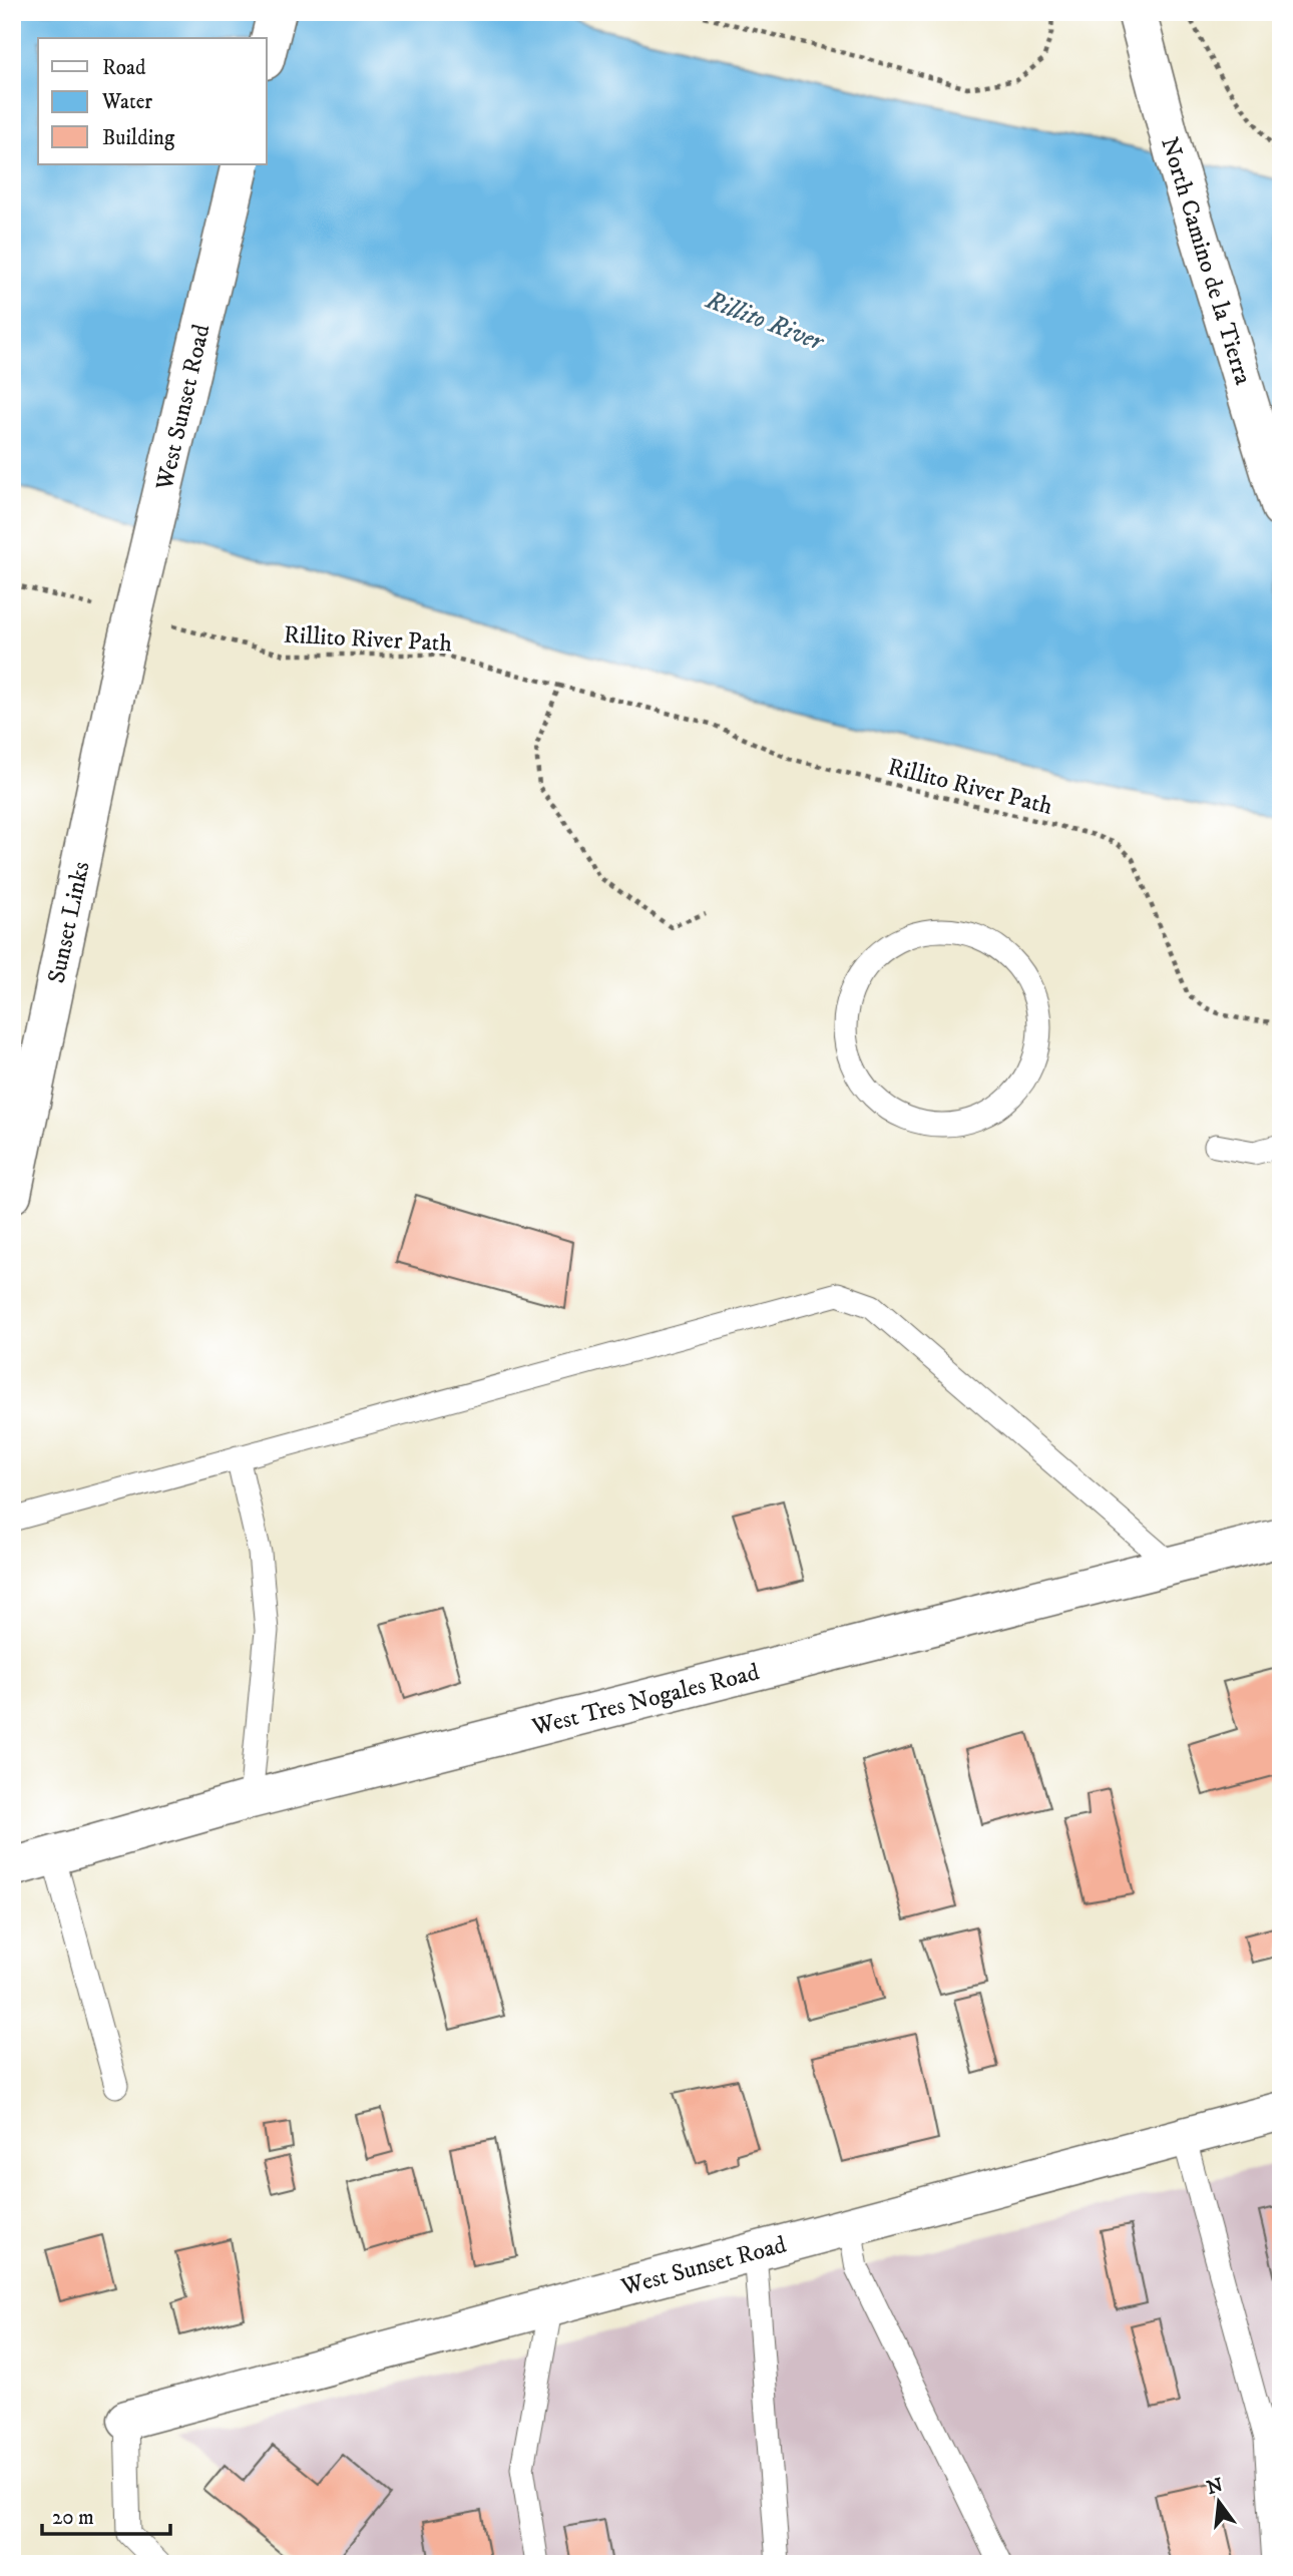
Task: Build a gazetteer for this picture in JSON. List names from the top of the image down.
{
  "streets": {
    "street": [
      "North Camino de la Tierra",
      "West Sunset Road",
      "Sunset Links",
      "West Tres Nogales Road"
    ],
    "path": ["Rillito River Path"]
  },
  "crossings": [
    ["West Sunset Road", "Sunset Links"]
  ],
  "water": ["Rillito River"],
  "legend": ["Road", "Water", "Building"],
  "scale_bar": "20 m",
  "north": "top"
}
